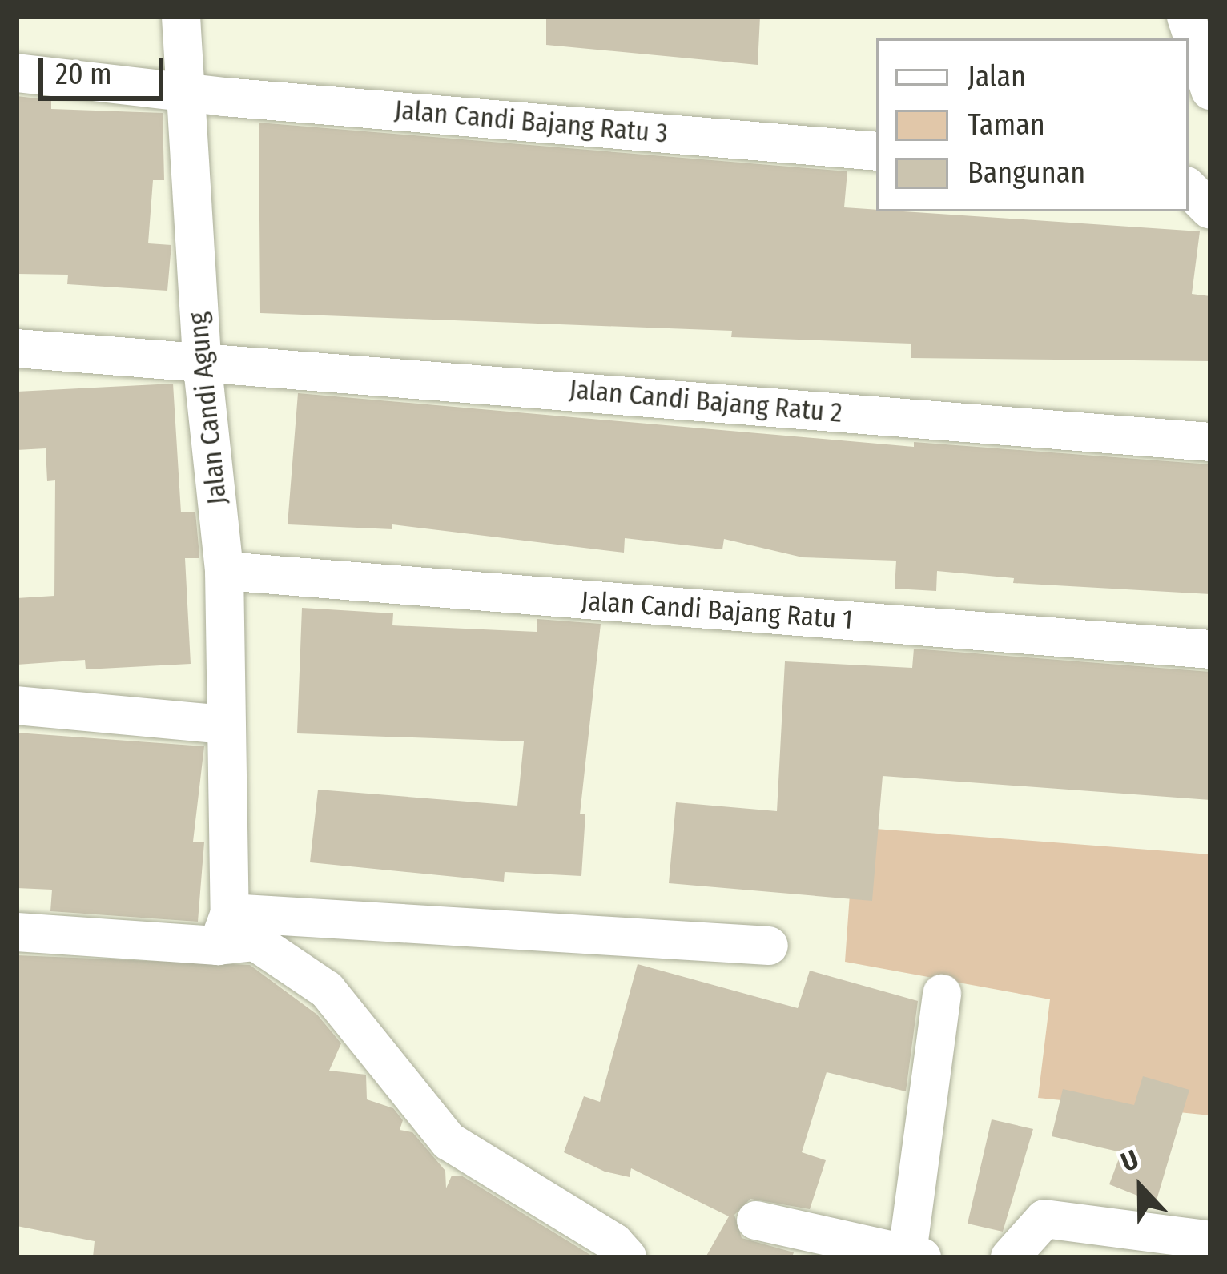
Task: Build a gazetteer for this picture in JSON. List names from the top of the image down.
{
  "streets": {
    "street": [
      "Jalan Candi Bajang Ratu 3",
      "Jalan Candi Bajang Ratu 2",
      "Jalan Candi Agung",
      "Jalan Candi Bajang Ratu 1"
    ]
  },
  "crossings": [
    ["Jalan Candi Bajang Ratu 3", "Jalan Candi Agung"],
    ["Jalan Candi Bajang Ratu 2", "Jalan Candi Agung"],
    ["Jalan Candi Agung", "Jalan Candi Bajang Ratu 1"]
  ],
  "legend": ["Jalan", "Taman", "Bangunan"],
  "scale_bar": "20 m",
  "north": "top"
}
